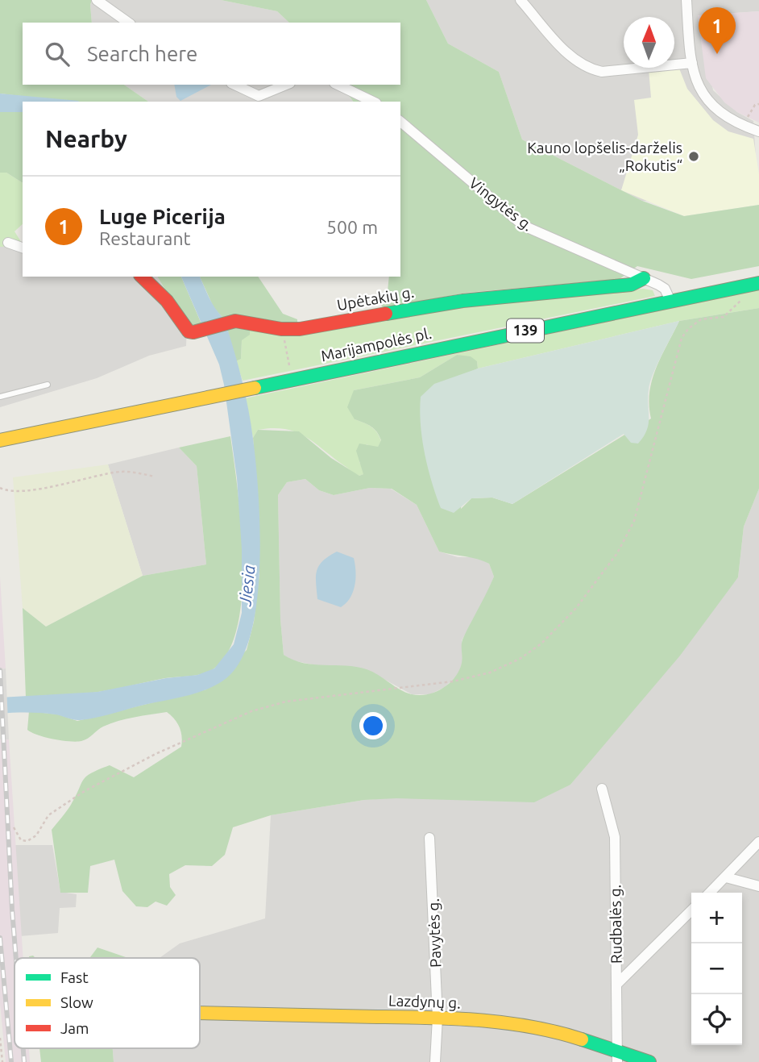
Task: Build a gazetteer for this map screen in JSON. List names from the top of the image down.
{
  "streets": {
    "street": [
      "Vingytės g.",
      "Upėtakių g.",
      "139",
      "Marijampolės pl.",
      "Rudbalės g.",
      "Pavytės g.",
      "Lazdynų g."
    ]
  },
  "crossings": [
    ["Vingytės g.", "Upėtakių g."],
    ["Vingytės g.", "Marijampolės pl."],
    ["Rudbalės g.", "Lazdynų g."],
    ["Pavytės g.", "Lazdynų g."]
  ],
  "water": ["Jiesia"],
  "places": ["Kauno lopšelis-darželis „Rokutis“"],
  "legend": ["Fast", "Slow", "Jam"],
  "north": "top",
  "page": {
    "pins": "1",
    "search": "Search here",
    "heading": "Nearby",
    "list": [
      {
        "mark": "1",
        "name": "Luge Picerija",
        "note": "Restaurant",
        "value": "500 m"
      }
    ],
    "map_buttons": ["+", "−"]
  }
}
